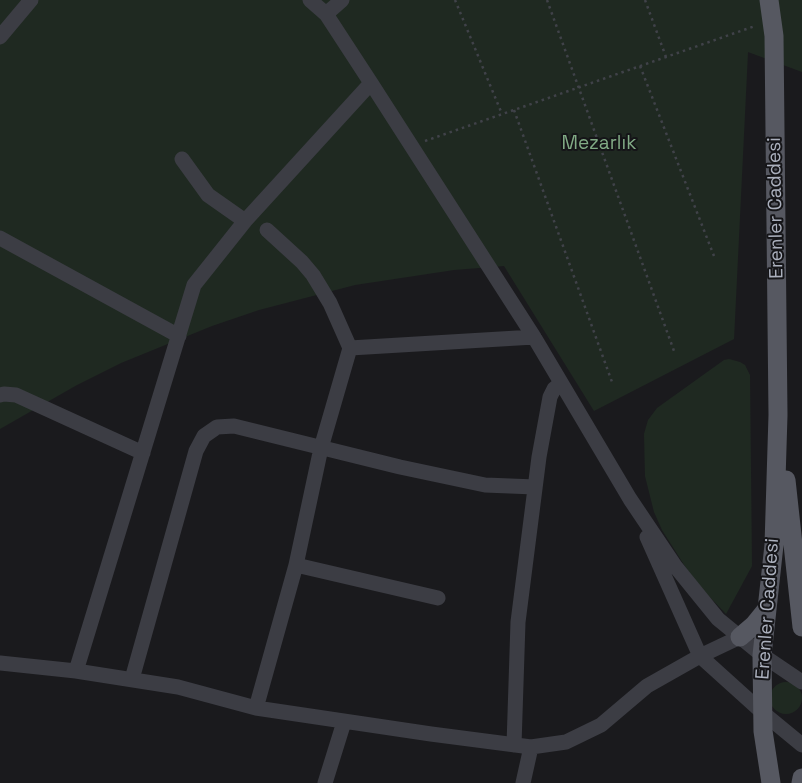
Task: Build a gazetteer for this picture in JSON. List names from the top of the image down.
{
  "streets": {
    "main road": ["Erenler Caddesi"]
  },
  "parks": ["Mezarlık"]
}
